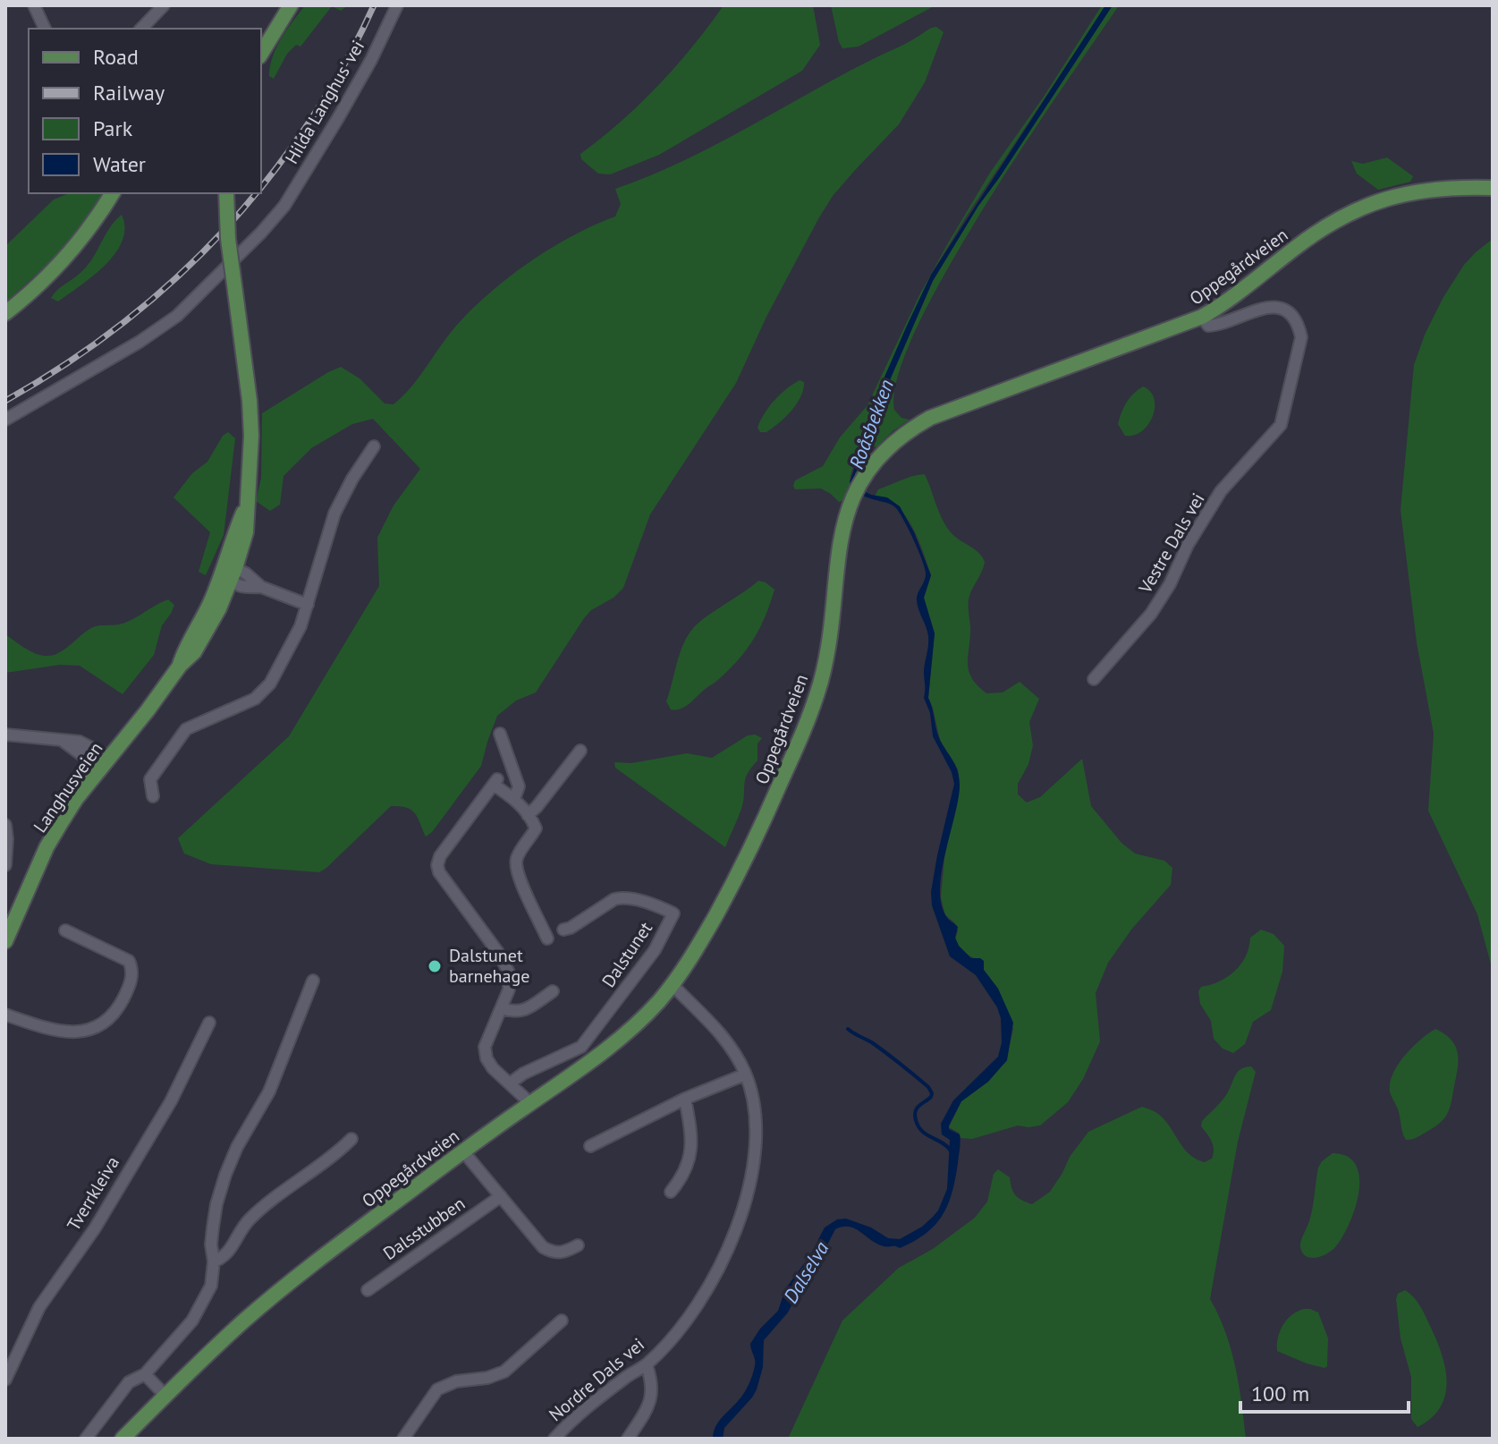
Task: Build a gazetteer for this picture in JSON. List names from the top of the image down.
{
  "streets": {
    "main road": ["Oppegårdveien", "Langhusveien"],
    "street": [
      "Hilda Langhus' vei",
      "Vestre Dals vei",
      "Dalstunet",
      "Tverrkleiva",
      "Dalsstubben",
      "Nordre Dals vei"
    ]
  },
  "crossings": [
    ["Oppegårdveien", "Vestre Dals vei"],
    ["Oppegårdveien", "Nordre Dals vei"]
  ],
  "water": ["Roåsbekken", "Dalselva"],
  "places": ["Dalstunet barnehage"],
  "legend": [
    "Road",
    "Railway",
    "Park",
    "Water"
  ],
  "scale_bar": "100 m"
}
